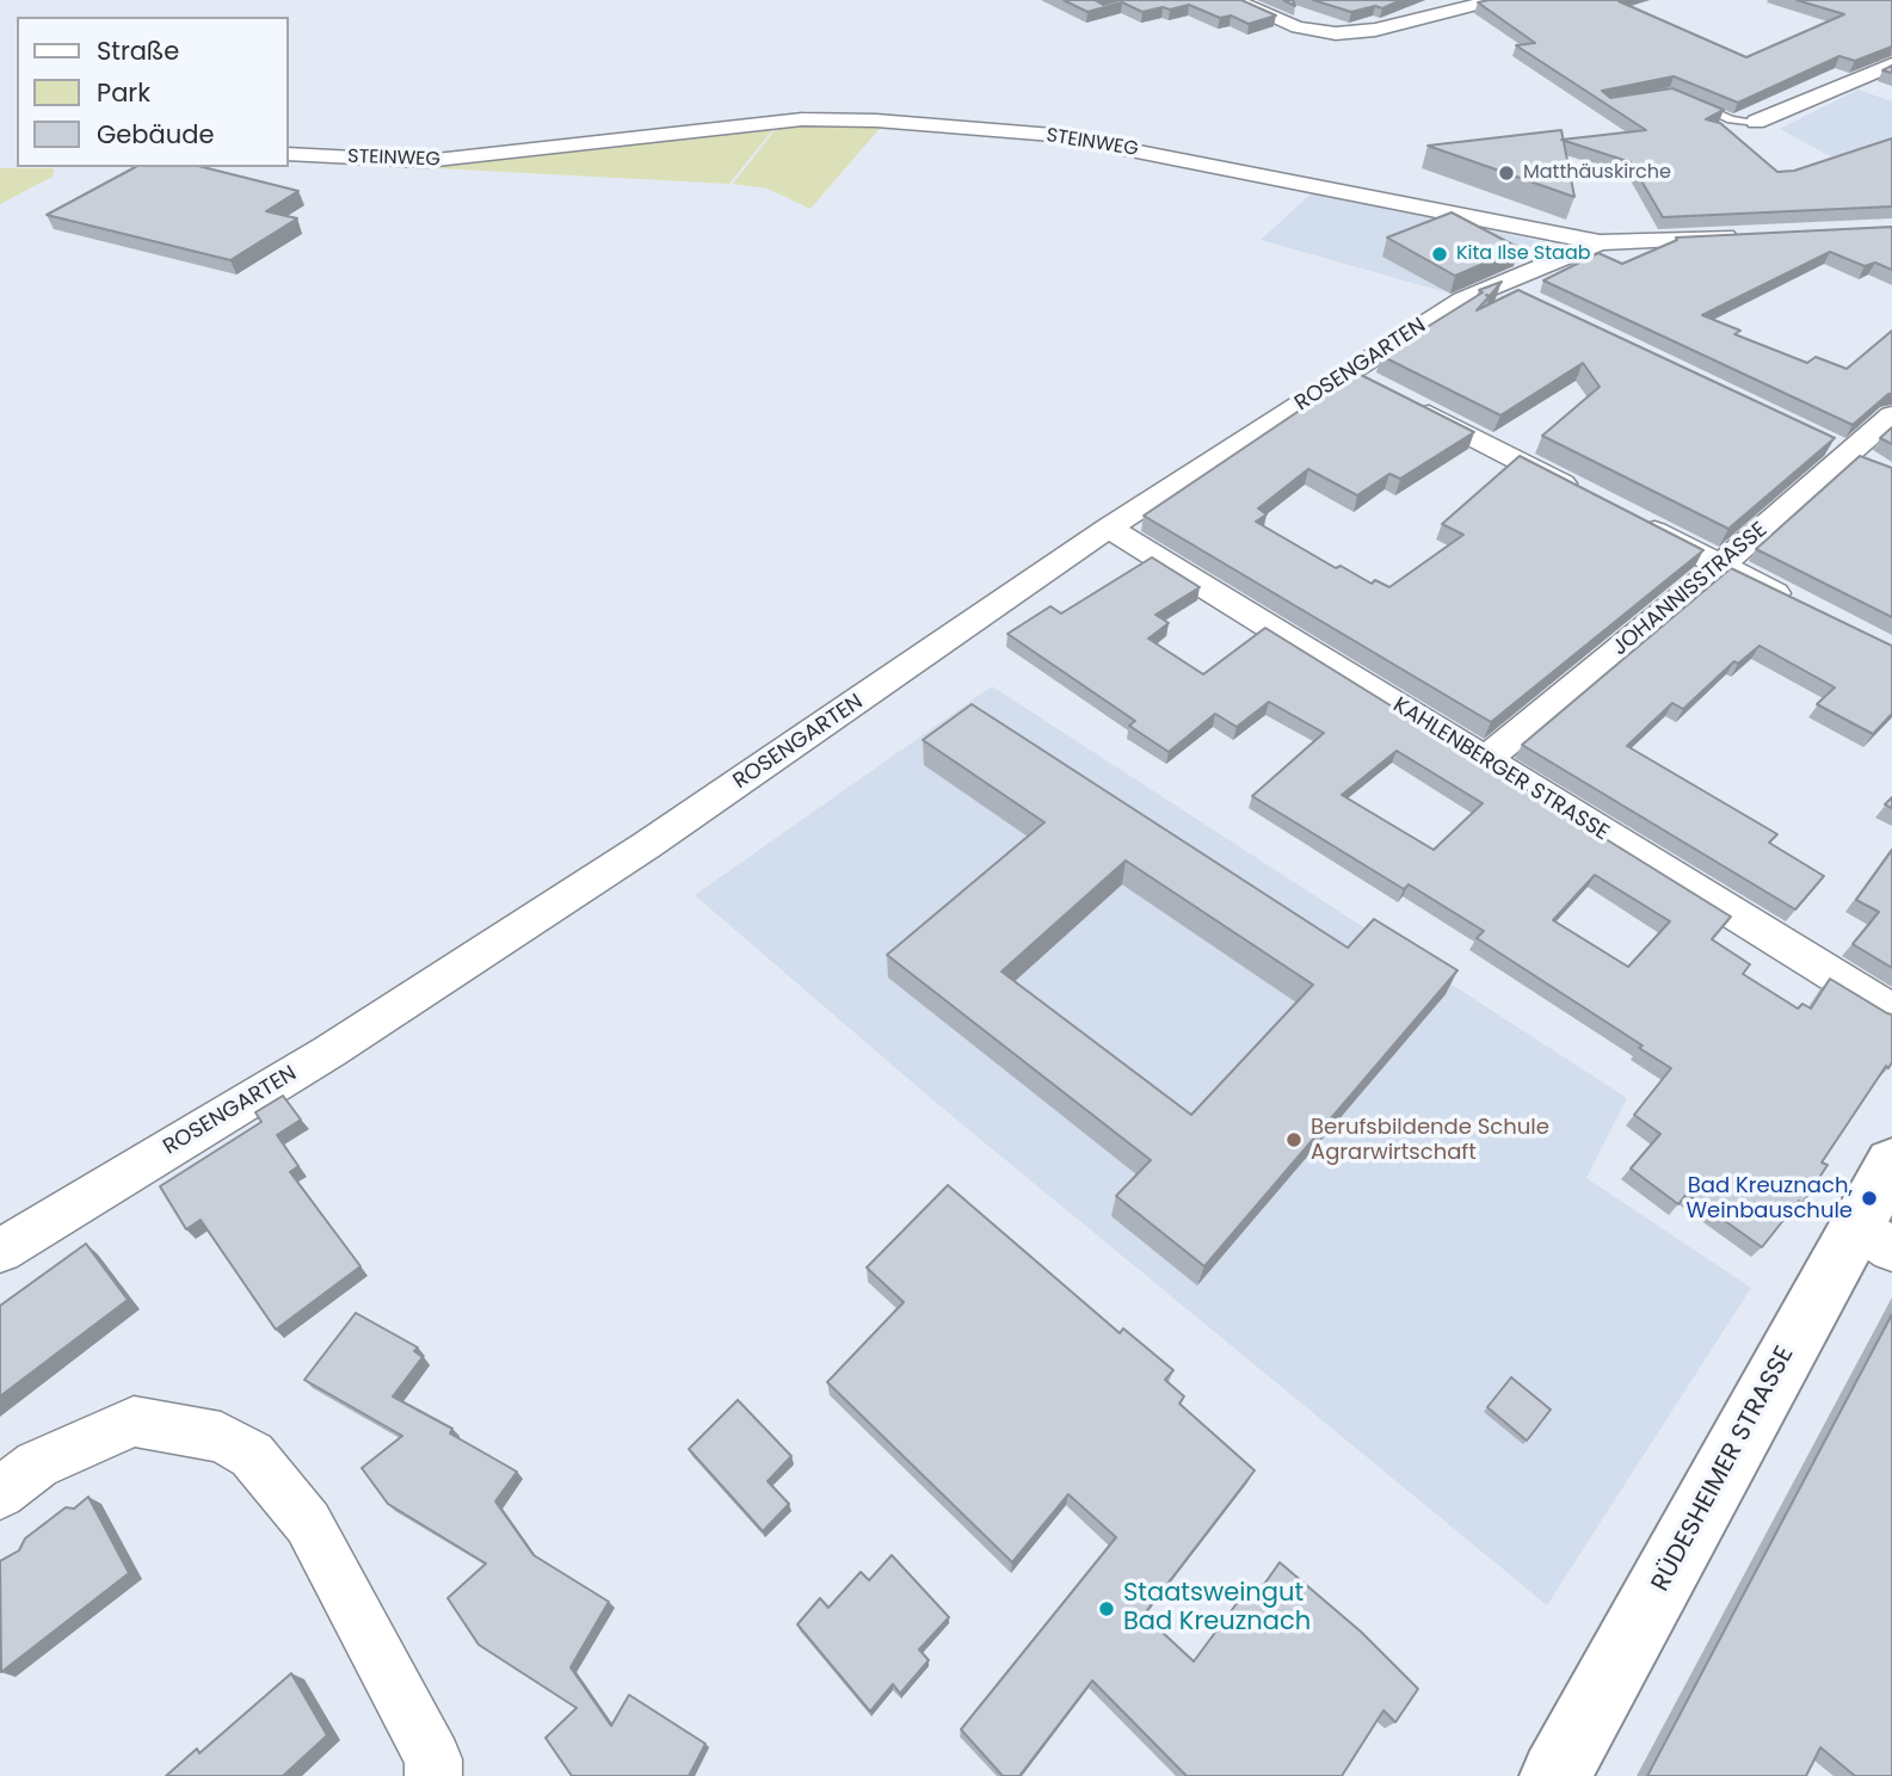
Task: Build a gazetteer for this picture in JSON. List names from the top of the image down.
{
  "streets": {
    "street": [
      "STEINWEG",
      "ROSENGARTEN",
      "JOHANNISSTRASSE",
      "KAHLENBERGER STRASSE",
      "RÜDESHEIMER STRASSE"
    ]
  },
  "crossings": [
    ["STEINWEG", "ROSENGARTEN"],
    ["ROSENGARTEN", "KAHLENBERGER STRASSE"],
    ["JOHANNISSTRASSE", "KAHLENBERGER STRASSE"]
  ],
  "places": [
    "Matthäuskirche",
    "Kita Ilse Staab",
    "Berufsbildende Schule Agrarwirtschaft",
    "Bad Kreuznach, Weinbauschule",
    "Staatsweingut Bad Kreuznach"
  ],
  "legend": ["Straße", "Park", "Gebäude"]
}
